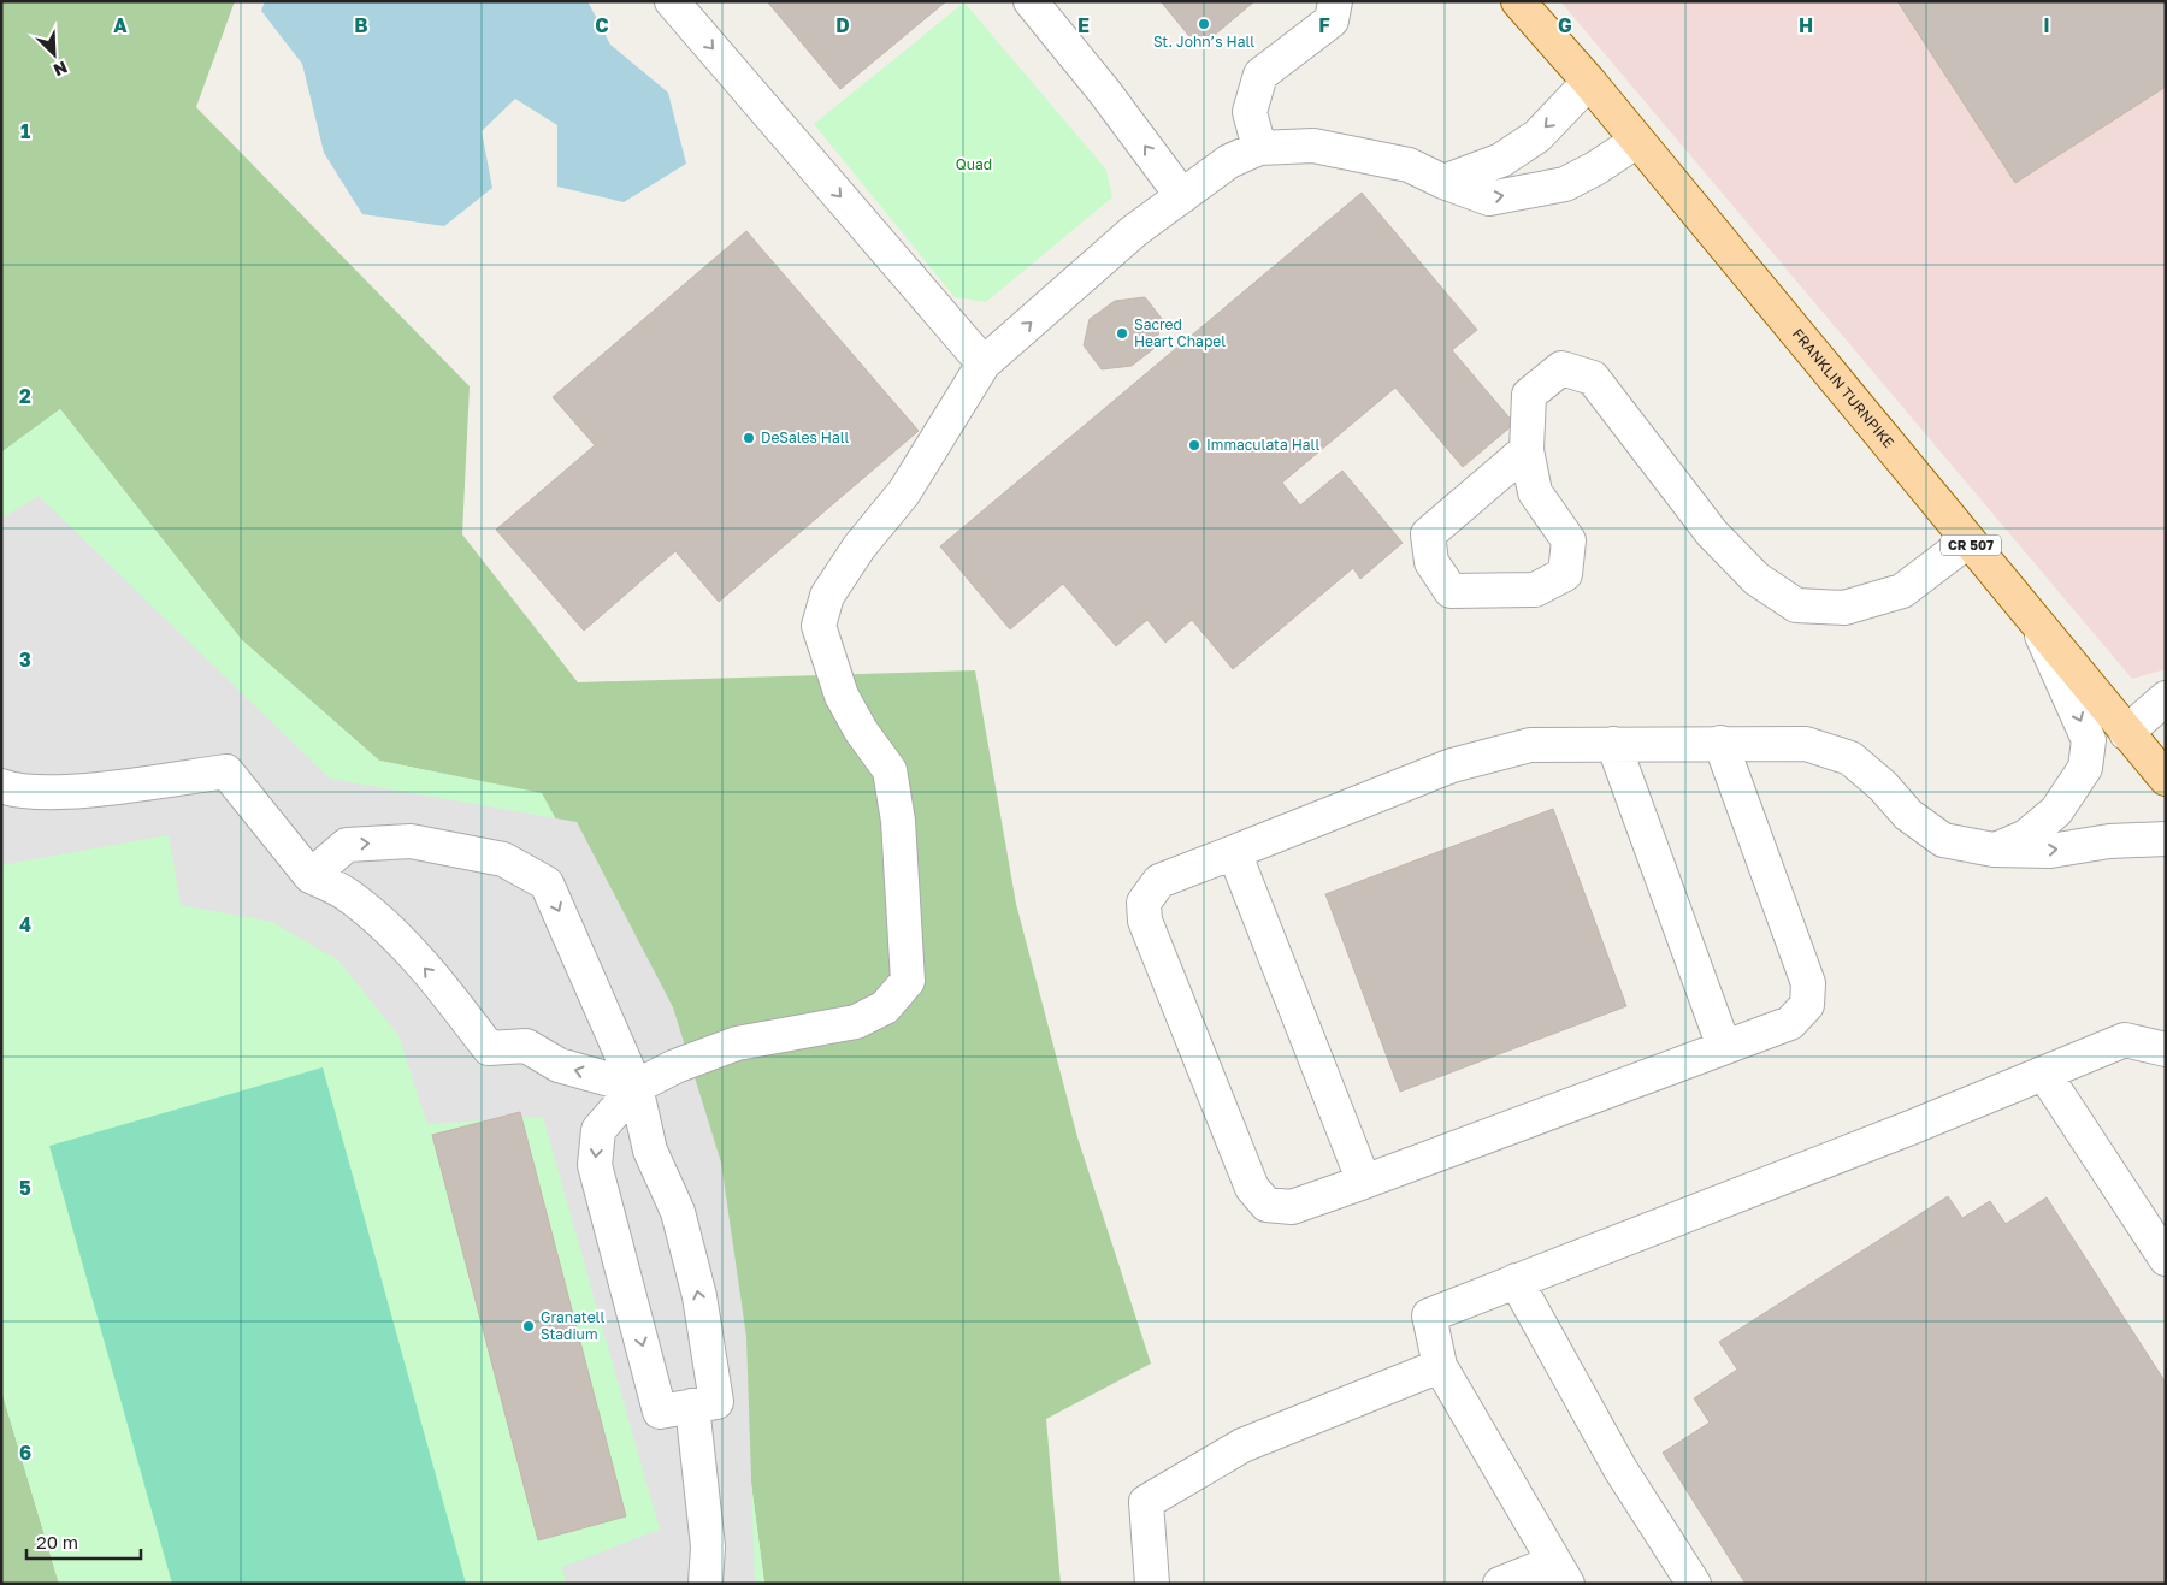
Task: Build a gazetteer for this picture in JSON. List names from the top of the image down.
{
  "streets": {
    "main road": ["FRANKLIN TURNPIKE", "CR 507"]
  },
  "parks": ["Quad"],
  "places": [
    "St. John’s Hall",
    "Sacred Heart Chapel",
    "DeSales Hall",
    "Immaculata Hall",
    "Granatell Stadium"
  ],
  "scale_bar": "20 m",
  "north": "bottom right",
  "grid": {
    "columns": [
      "A",
      "B",
      "C",
      "D",
      "E",
      "F",
      "G",
      "H",
      "I"
    ],
    "rows": [
      "1",
      "2",
      "3",
      "4",
      "5",
      "6"
    ]
  }
}
